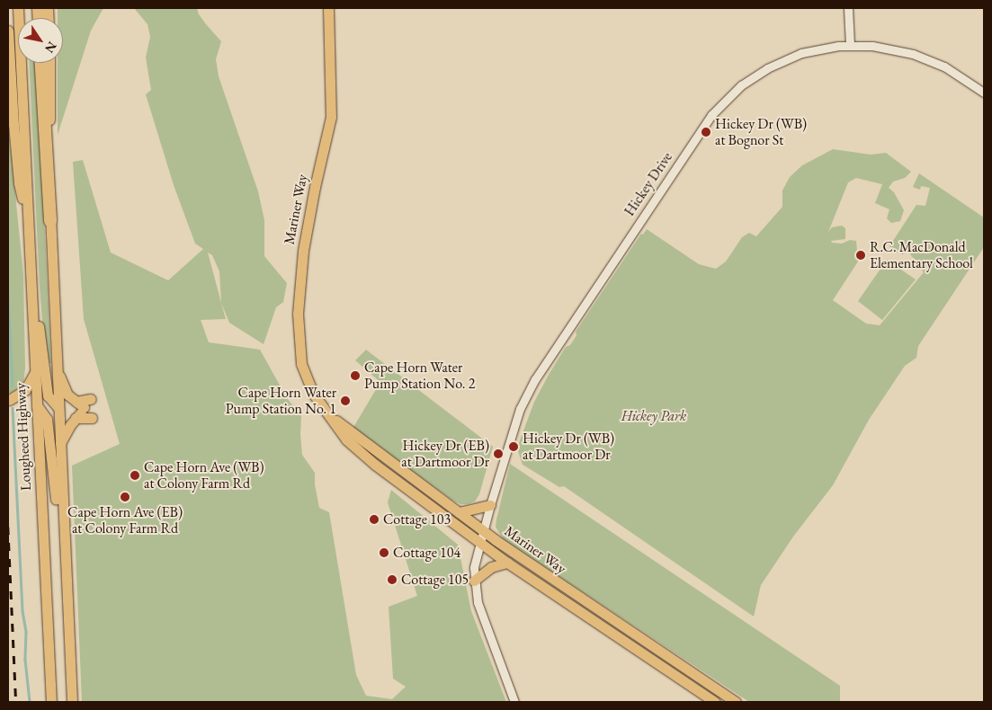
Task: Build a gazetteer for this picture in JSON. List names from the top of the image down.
{
  "streets": {
    "main road": ["Mariner Way", "Lougheed Highway"],
    "street": ["Hickey Drive"]
  },
  "crossings": [
    ["Hickey Drive", "Mariner Way"]
  ],
  "parks": ["Hickey Park"],
  "places": [
    "Hickey Dr (WB) at Bognor St",
    "R.C. MacDonald Elementary School",
    "Cape Horn Water Pump Station No. 2",
    "Cape Horn Water Pump Station No. 1",
    "Hickey Dr (WB) at Dartmoor Dr",
    "Hickey Dr (EB) at Dartmoor Dr",
    "Cape Horn Ave (WB) at Colony Farm Rd",
    "Cape Horn Ave (EB) at Colony Farm Rd",
    "Cottage 103",
    "Cottage 104",
    "Cottage 105"
  ],
  "north": "bottom right"
}
